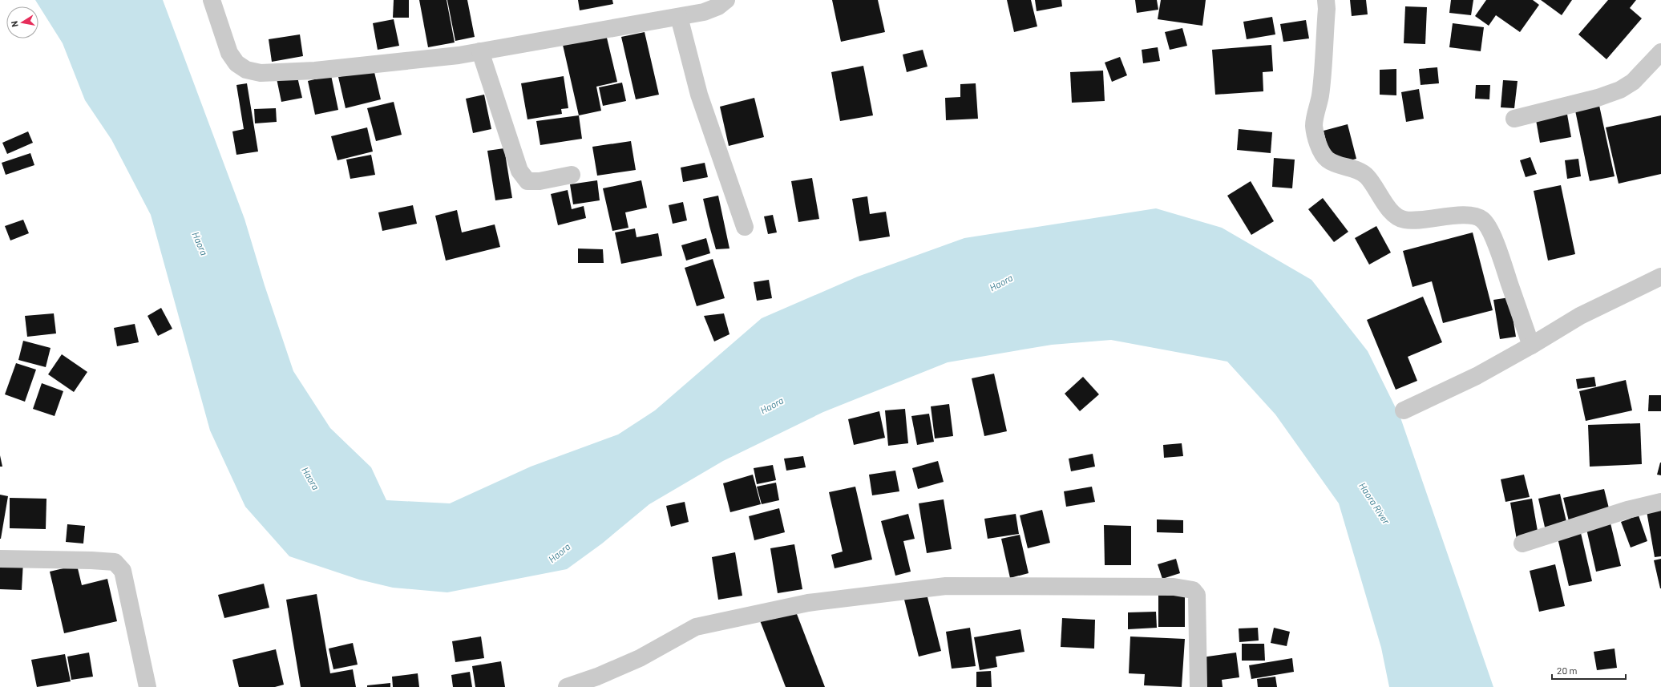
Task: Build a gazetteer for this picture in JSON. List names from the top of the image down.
{
  "water": ["Haora", "Haora River"],
  "scale_bar": "20 m",
  "north": "left"
}
